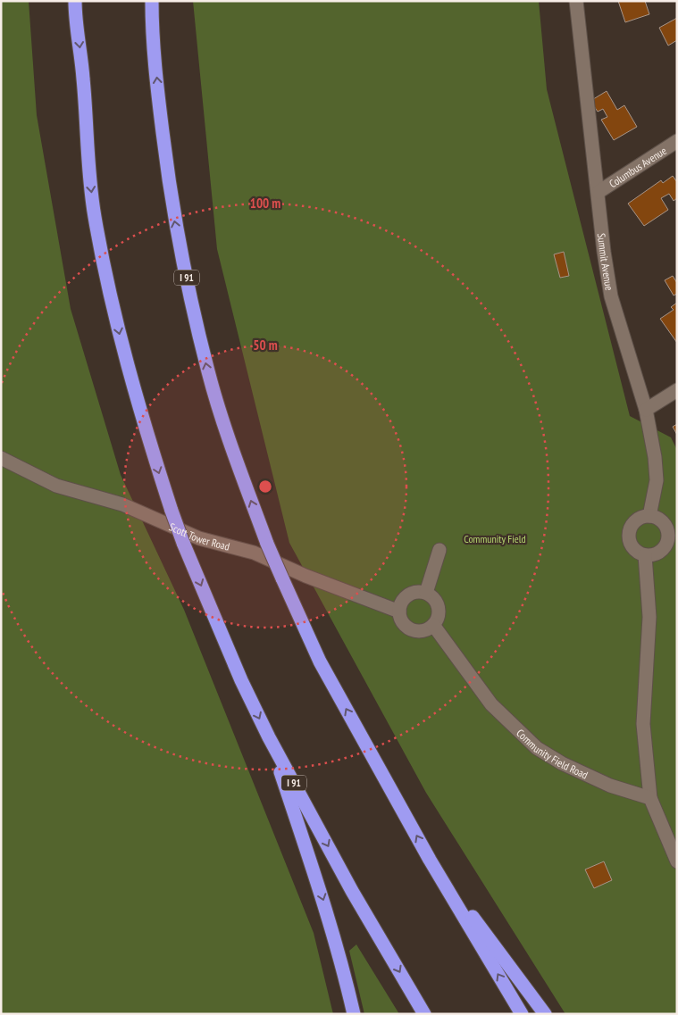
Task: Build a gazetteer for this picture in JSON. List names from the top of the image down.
{
  "streets": {
    "highway": ["I 91"],
    "street": [
      "Columbus Avenue",
      "Summit Avenue",
      "Scott Tower Road",
      "Community Field Road"
    ]
  },
  "crossings": [
    ["Columbus Avenue", "Summit Avenue"],
    ["Scott Tower Road", "Community Field Road"]
  ],
  "parks": ["Community Field"],
  "rings": ["100 m", "50 m"]
}
